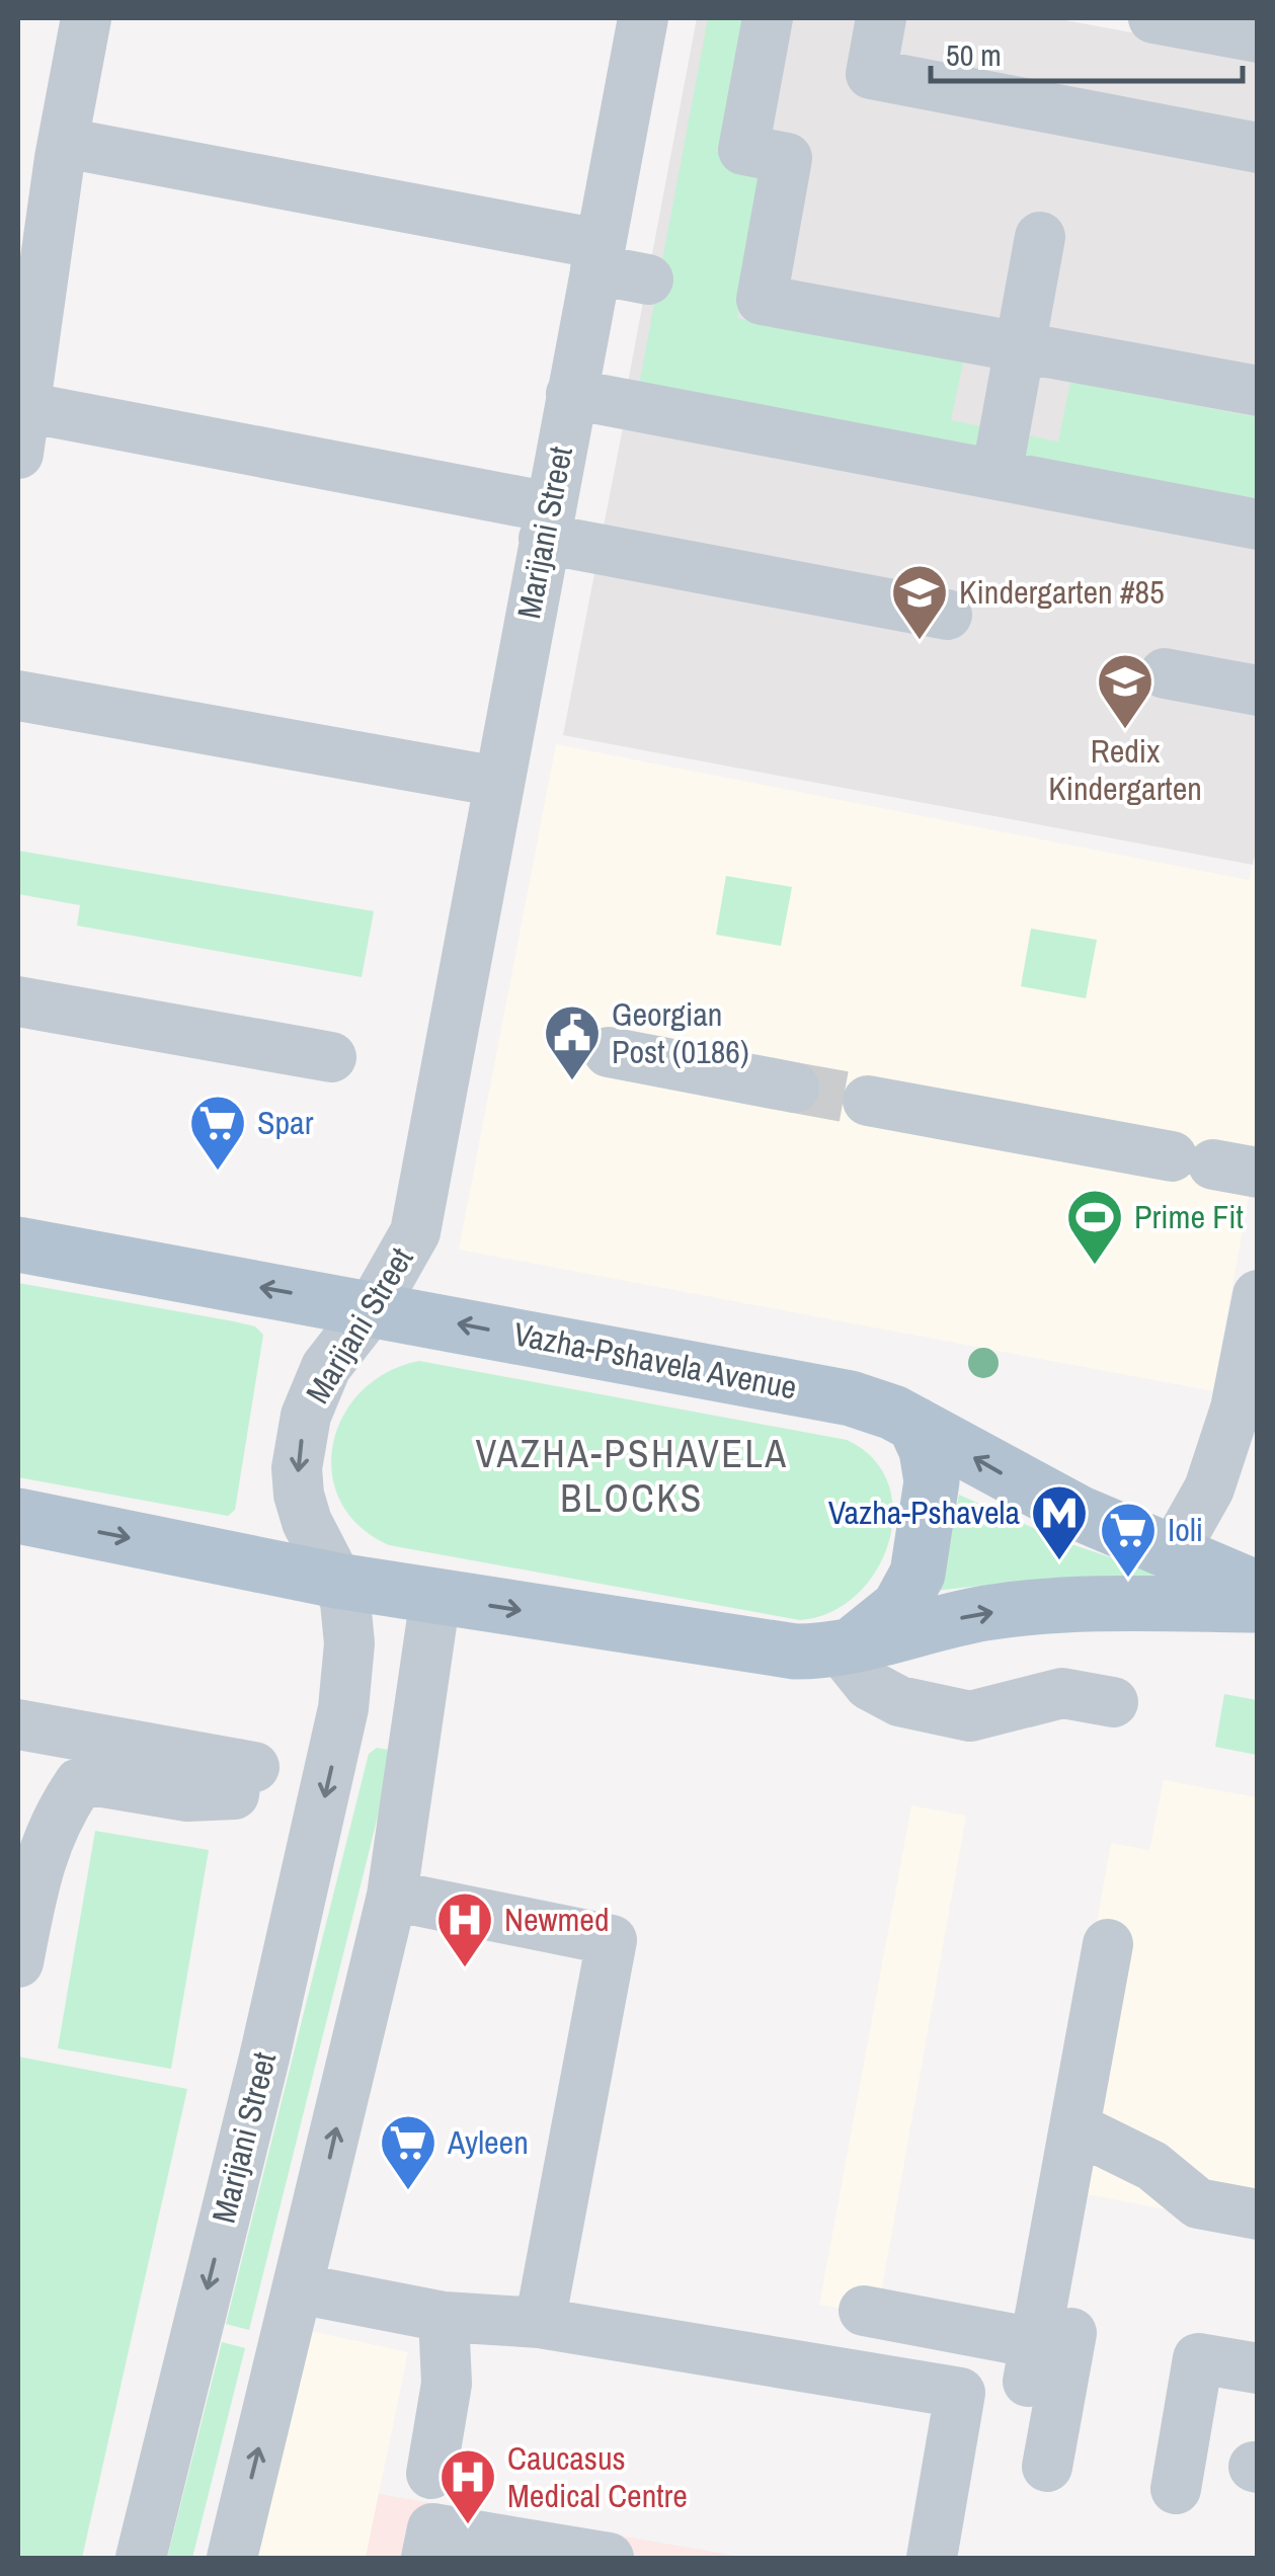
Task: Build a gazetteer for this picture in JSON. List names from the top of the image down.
{
  "streets": {
    "main road": ["Vazha-Pshavela Avenue"],
    "street": ["Marijani Street"]
  },
  "crossings": [
    ["Marijani Street", "Vazha-Pshavela Avenue"]
  ],
  "districts": ["VAZHA-PSHAVELA BLOCKS"],
  "places": {
    "school or university": ["Kindergarten #85", "Redix Kindergarten"],
    "public building": ["Georgian Post (0186)"],
    "supermarket": ["Spar", "Ioli", "Ayleen"],
    "sports": ["Prime Fit"],
    "metro station": ["Vazha-Pshavela"],
    "hospital": ["Newmed", "Caucasus Medical Centre"]
  },
  "scale_bar": "50 m"
}
